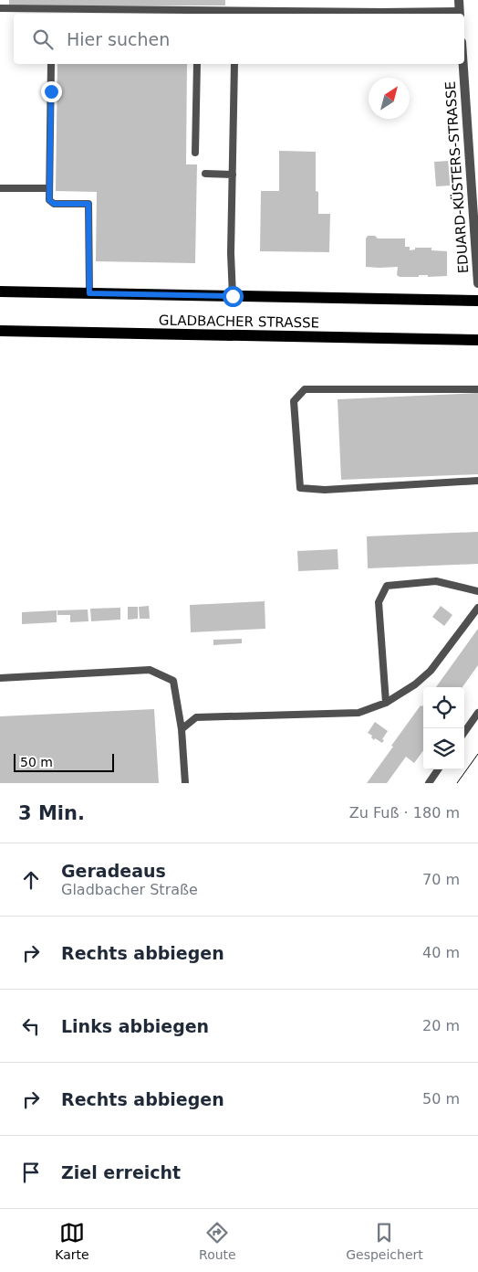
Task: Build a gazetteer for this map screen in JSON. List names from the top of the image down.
{
  "streets": {
    "main road": ["GLADBACHER STRASSE"],
    "street": ["EDUARD-KÜSTERS-STRASSE"]
  },
  "scale_bar": "50 m",
  "north": "top right",
  "page": {
    "search": "Hier suchen",
    "scale": "50 m",
    "heading": ["3 Min.", "Zu Fuß · 180 m"],
    "list": [
      ["Geradeaus", "Gladbacher Straße", "70 m"],
      ["Rechts abbiegen", "40 m"],
      ["Links abbiegen", "20 m"],
      ["Rechts abbiegen", "50 m"],
      "Ziel erreicht"
    ],
    "nav": ["Karte", "Route", "Gespeichert"]
  }
}
